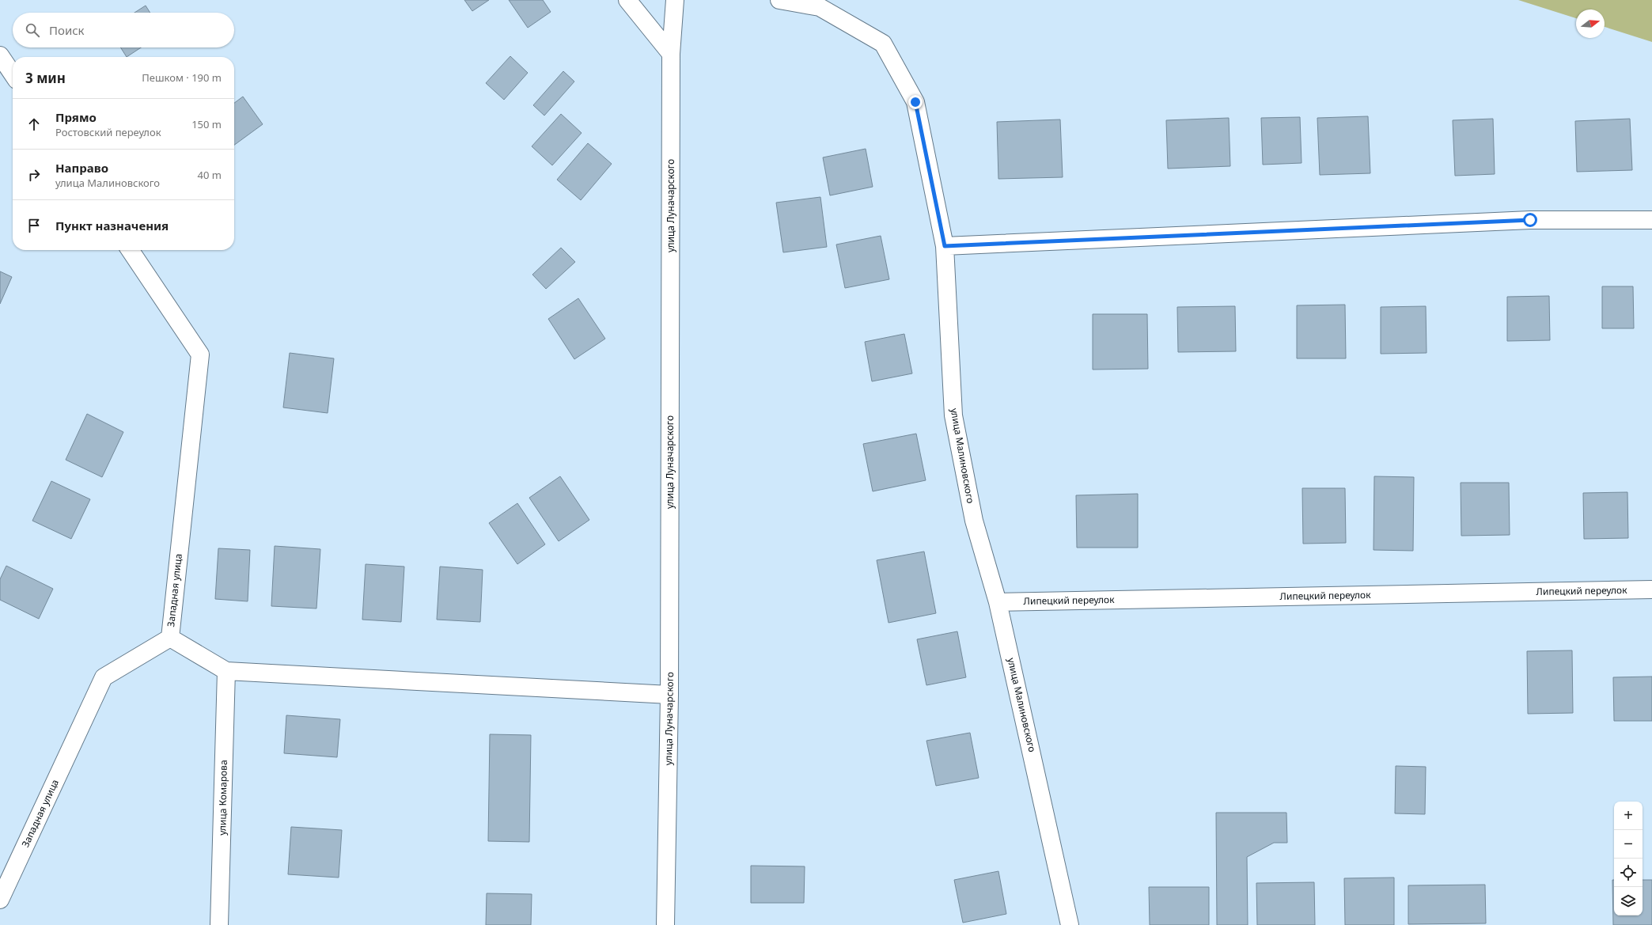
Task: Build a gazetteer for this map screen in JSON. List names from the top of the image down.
{
  "streets": {
    "street": [
      "улица Луначарского",
      "улица Малиновского",
      "Западная улица",
      "Липецкий переулок",
      "улица Комарова"
    ]
  },
  "crossings": [
    ["улица Малиновского", "Липецкий переулок"]
  ],
  "north": "right",
  "page": {
    "search": "Поиск",
    "heading": ["3 мин", "Пешком · 190 m"],
    "list": [
      ["Прямо", "Ростовский переулок", "150 m"],
      ["Направо", "улица Малиновского", "40 m"],
      "Пункт назначения"
    ],
    "map_buttons": ["+", "−"]
  }
}
